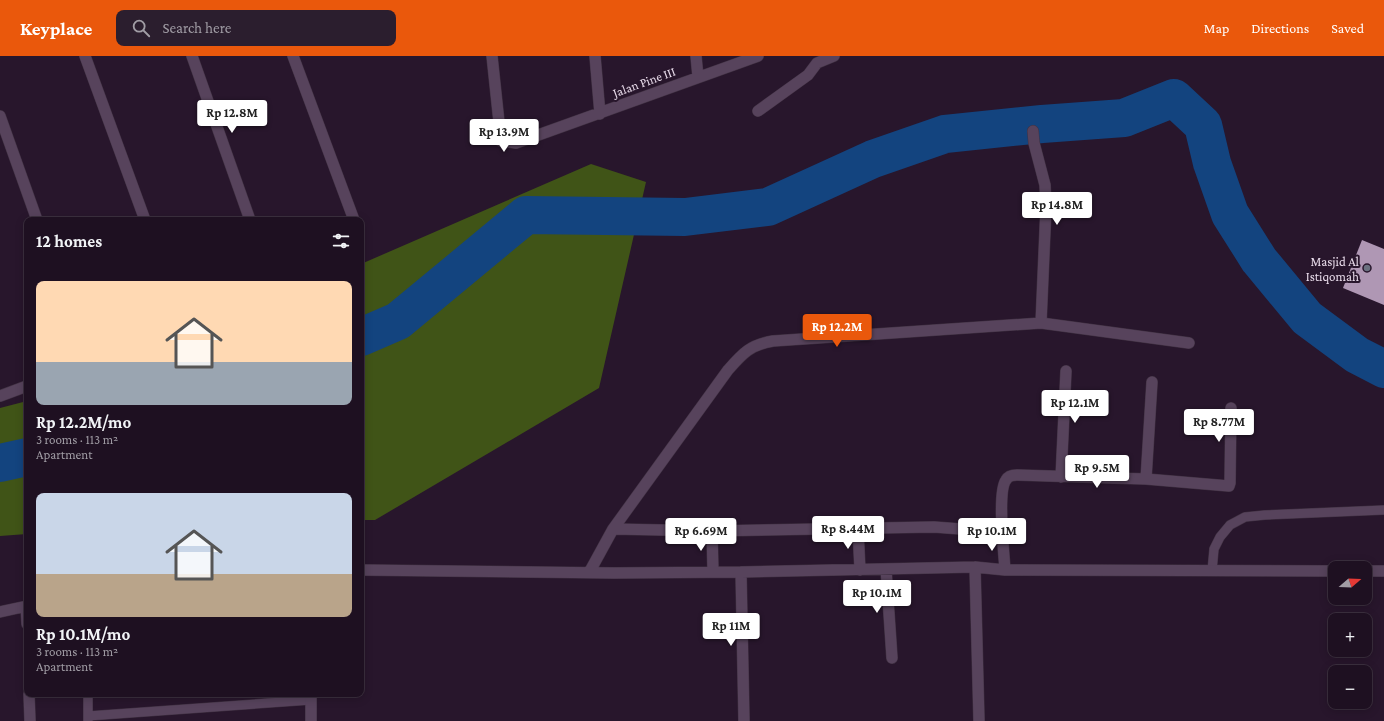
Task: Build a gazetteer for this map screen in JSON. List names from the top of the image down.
{
  "streets": {
    "street": ["Jalan Pine III"]
  },
  "places": ["Masjid Al Istiqomah"],
  "north": "right",
  "page": {
    "header": "Keyplace",
    "search": "Search here",
    "nav": ["Map", "Directions", "Saved"],
    "price": [
      "Rp 12.8M",
      "Rp 13.9M",
      "Rp 14.8M",
      "Rp 12.2M",
      "Rp 12.1M",
      "Rp 8.77M",
      "Rp 9.5M",
      "Rp 8.44M",
      "Rp 6.69M",
      "Rp 10.1M",
      "Rp 10.1M",
      "Rp 11M"
    ],
    "heading": "12 homes",
    "list": [
      {
        "name": "Rp 12.2M/mo",
        "note": "3 rooms · 113 m² · Apartment"
      },
      {
        "name": "Rp 10.1M/mo",
        "note": "3 rooms · 113 m² · Apartment"
      }
    ],
    "map_buttons": ["+", "−"]
  }
}
